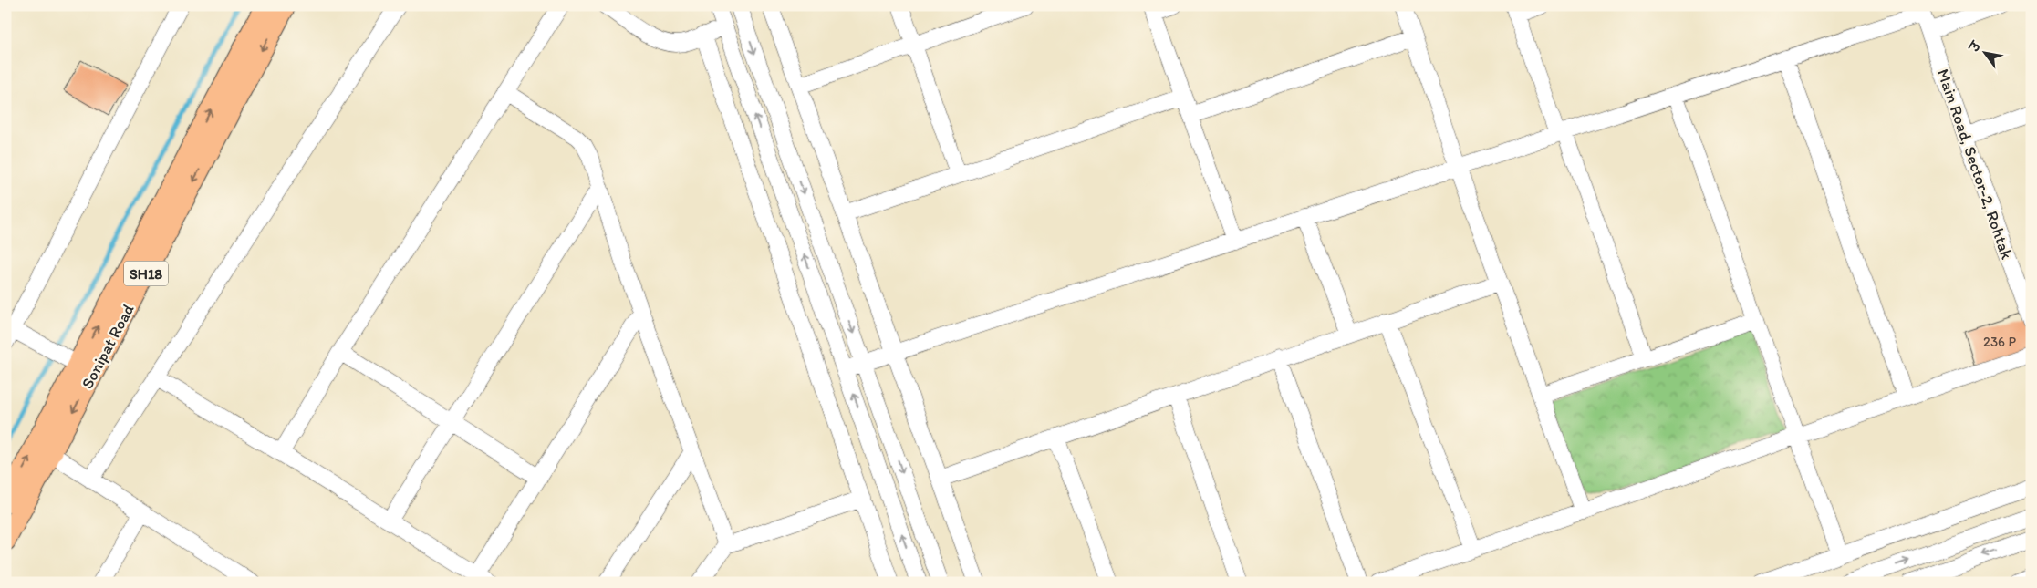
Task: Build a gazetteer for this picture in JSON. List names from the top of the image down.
{
  "streets": {
    "main road": ["SH18", "Sonipat Road"],
    "street": ["Main Road, Sector-2, Rohtak"]
  },
  "house_numbers": ["236 P"],
  "north": "top left"
}
